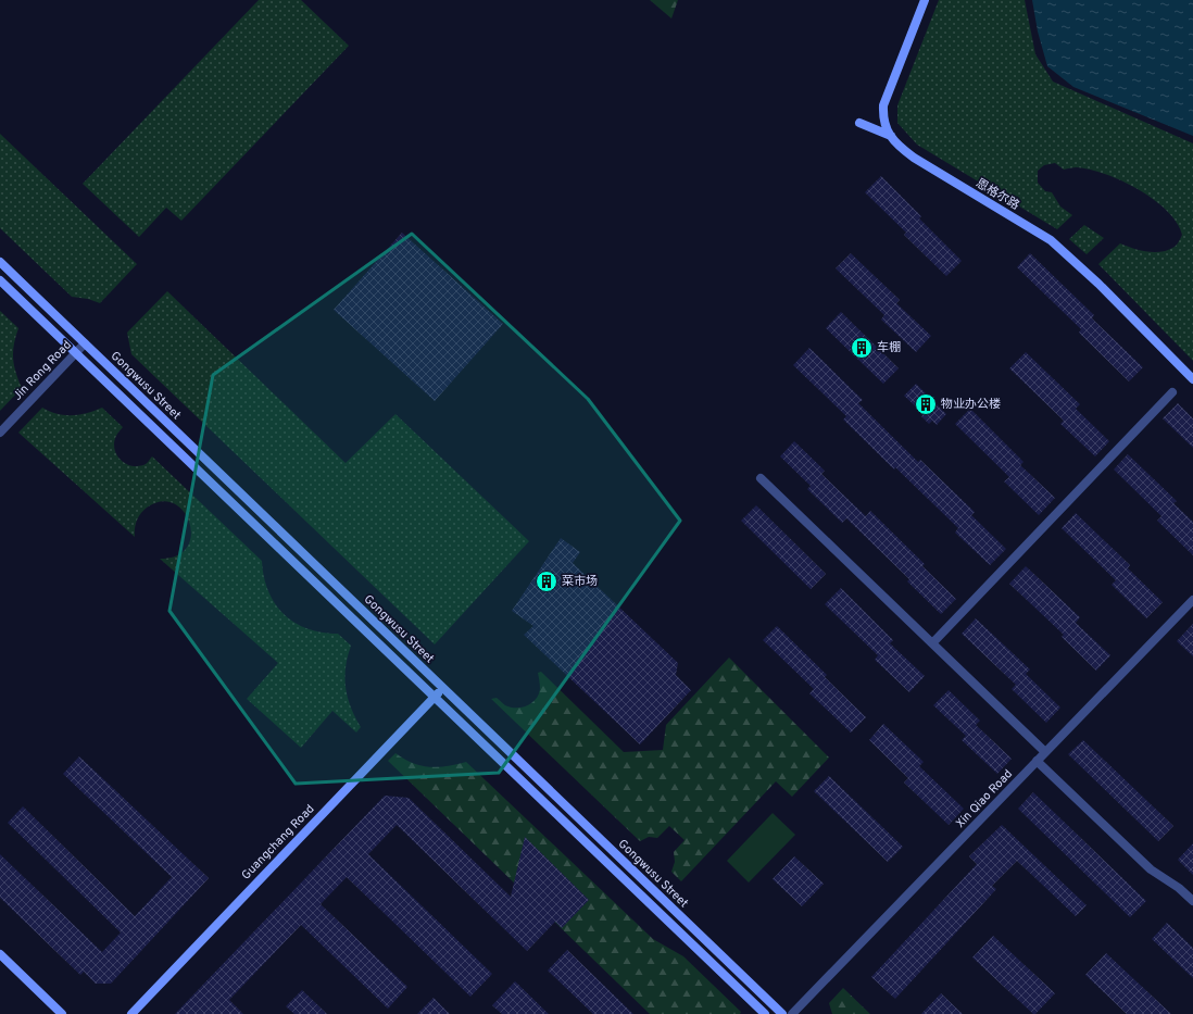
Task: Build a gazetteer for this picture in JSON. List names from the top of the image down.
{
  "streets": {
    "main road": ["恩格尔路", "Gongwusu Street", "Guangchang Road"],
    "street": ["Jin Rong Road", "Xin Qiao Road"]
  },
  "crossings": [
    ["Jin Rong Road", "Gongwusu Street"],
    ["Gongwusu Street", "Guangchang Road"]
  ],
  "places": {
    "building": ["车棚", "物业办公楼", "菜市场"]
  }
}
